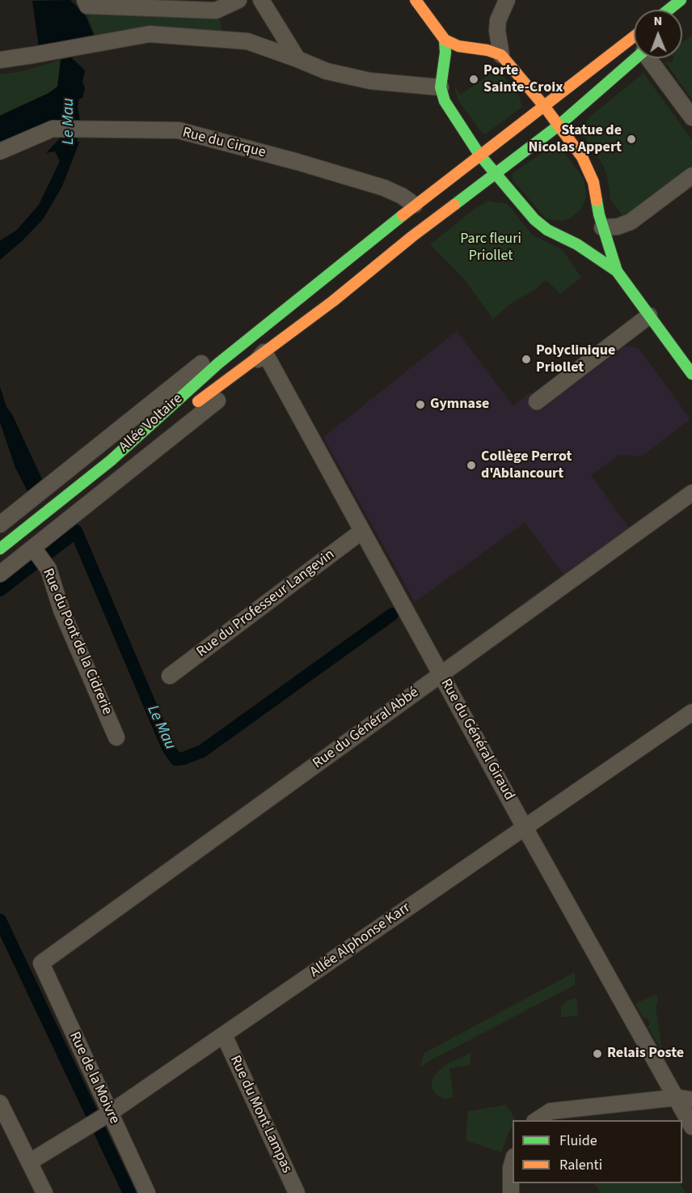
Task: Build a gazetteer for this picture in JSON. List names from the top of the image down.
{
  "streets": {
    "main road": ["Allée Voltaire"],
    "street": [
      "Rue du Cirque",
      "Rue du Professeur Langevin",
      "Rue du Pont de la Cidrerie",
      "Rue du Général Abbé",
      "Rue du Général Giraud",
      "Allée Alphonse Karr",
      "Rue de la Moivre",
      "Rue du Mont Lampas"
    ]
  },
  "crossings": [
    ["Rue du Cirque", "Allée Voltaire"],
    ["Allée Voltaire", "Rue du Pont de la Cidrerie"],
    ["Allée Voltaire", "Rue du Général Giraud"],
    ["Rue du Professeur Langevin", "Rue du Général Giraud"],
    ["Rue du Général Abbé", "Rue du Général Giraud"],
    ["Rue du Général Abbé", "Rue de la Moivre"],
    ["Rue du Général Giraud", "Allée Alphonse Karr"],
    ["Allée Alphonse Karr", "Rue de la Moivre"],
    ["Allée Alphonse Karr", "Rue du Mont Lampas"]
  ],
  "water": ["Le Mau"],
  "parks": ["Parc fleuri Priollet"],
  "places": [
    "Porte Sainte-Croix",
    "Statue de Nicolas Appert",
    "Polyclinique Priollet",
    "Gymnase",
    "Collège Perrot d'Ablancourt",
    "Relais Poste"
  ],
  "legend": ["Fluide", "Ralenti"],
  "north": "top"
}
